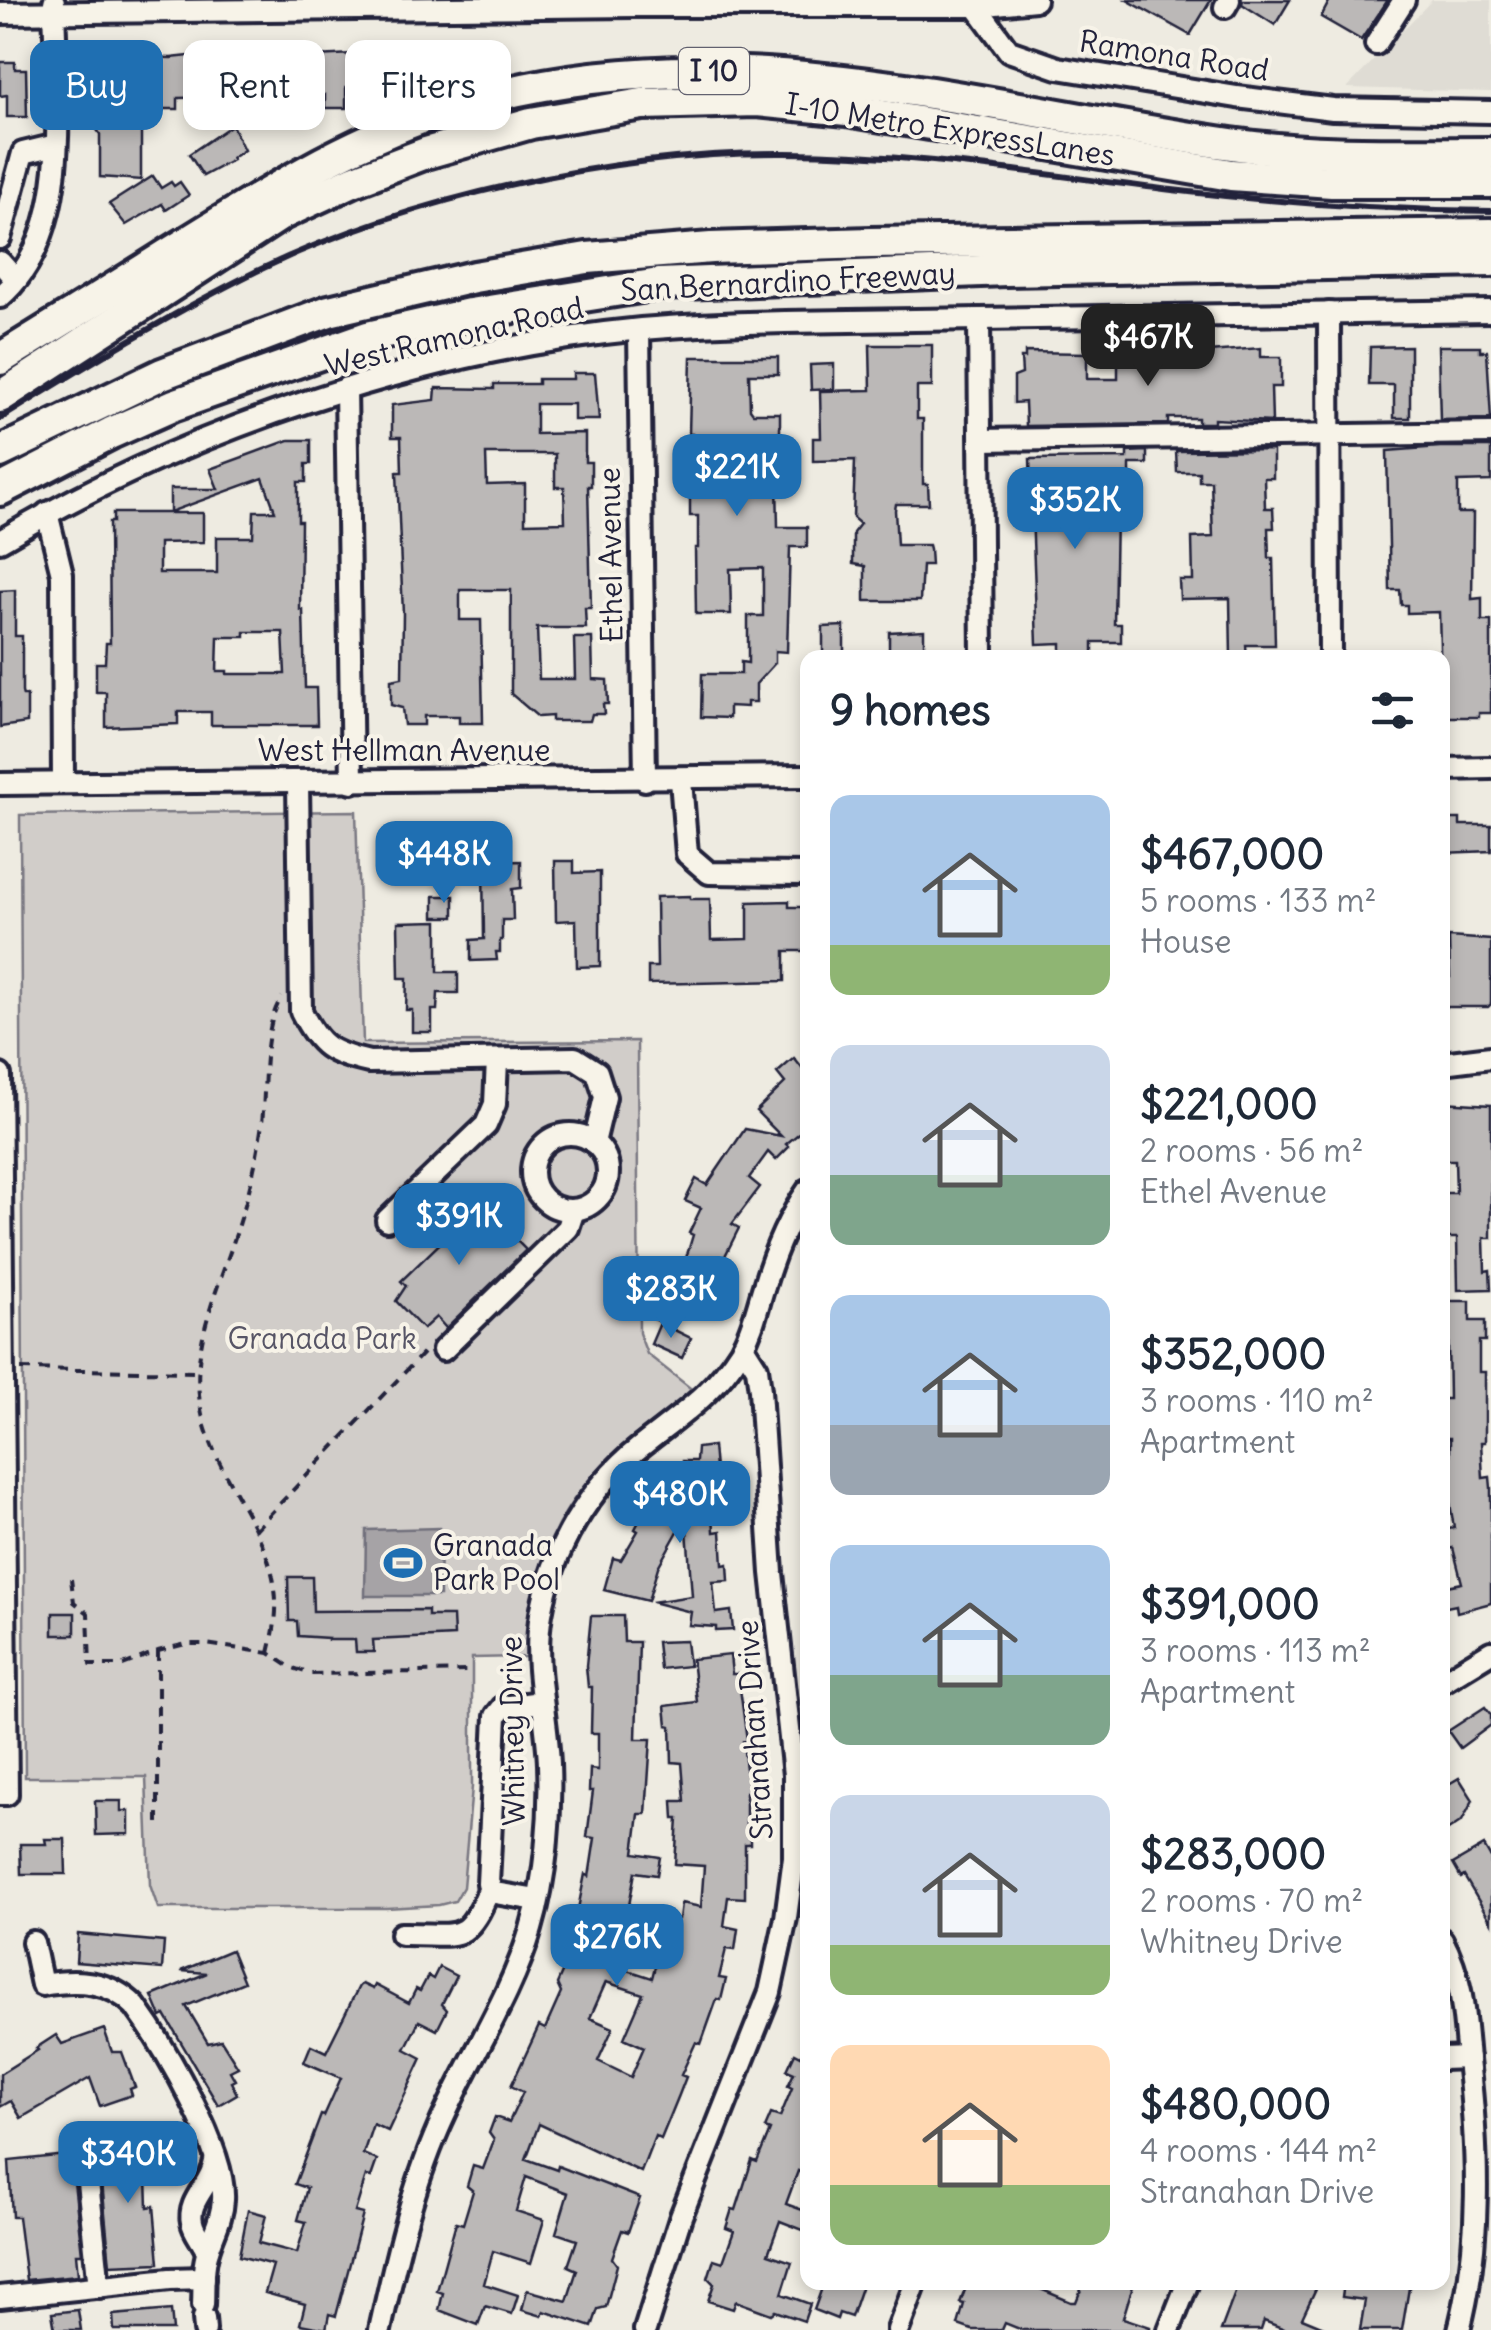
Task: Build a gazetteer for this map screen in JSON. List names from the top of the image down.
{
  "streets": {
    "highway": ["I 10", "I-10 Metro ExpressLanes", "San Bernardino Freeway"],
    "street": [
      "Ramona Road",
      "West Ramona Road",
      "Ethel Avenue",
      "West Hellman Avenue",
      "Stranahan Drive",
      "Whitney Drive"
    ]
  },
  "crossings": [
    ["West Ramona Road", "Ethel Avenue"],
    ["Ethel Avenue", "West Hellman Avenue"],
    ["Stranahan Drive", "Whitney Drive"]
  ],
  "parks": ["Granada Park"],
  "places": {
    "sports": ["Granada Park Pool"]
  },
  "page": {
    "chip": ["Buy", "Rent", "Filters"],
    "price": [
      "$467K",
      "$221K",
      "$352K",
      "$448K",
      "$391K",
      "$283K",
      "$480K",
      "$276K",
      "$340K"
    ],
    "heading": "9 homes",
    "list": [
      {
        "name": "$467,000",
        "note": "5 rooms · 133 m² · House"
      },
      {
        "name": "$221,000",
        "note": "2 rooms · 56 m² · Ethel Avenue"
      },
      {
        "name": "$352,000",
        "note": "3 rooms · 110 m² · Apartment"
      },
      {
        "name": "$391,000",
        "note": "3 rooms · 113 m² · Apartment"
      },
      {
        "name": "$283,000",
        "note": "2 rooms · 70 m² · Whitney Drive"
      },
      {
        "name": "$480,000",
        "note": "4 rooms · 144 m² · Stranahan Drive"
      }
    ]
  }
}
